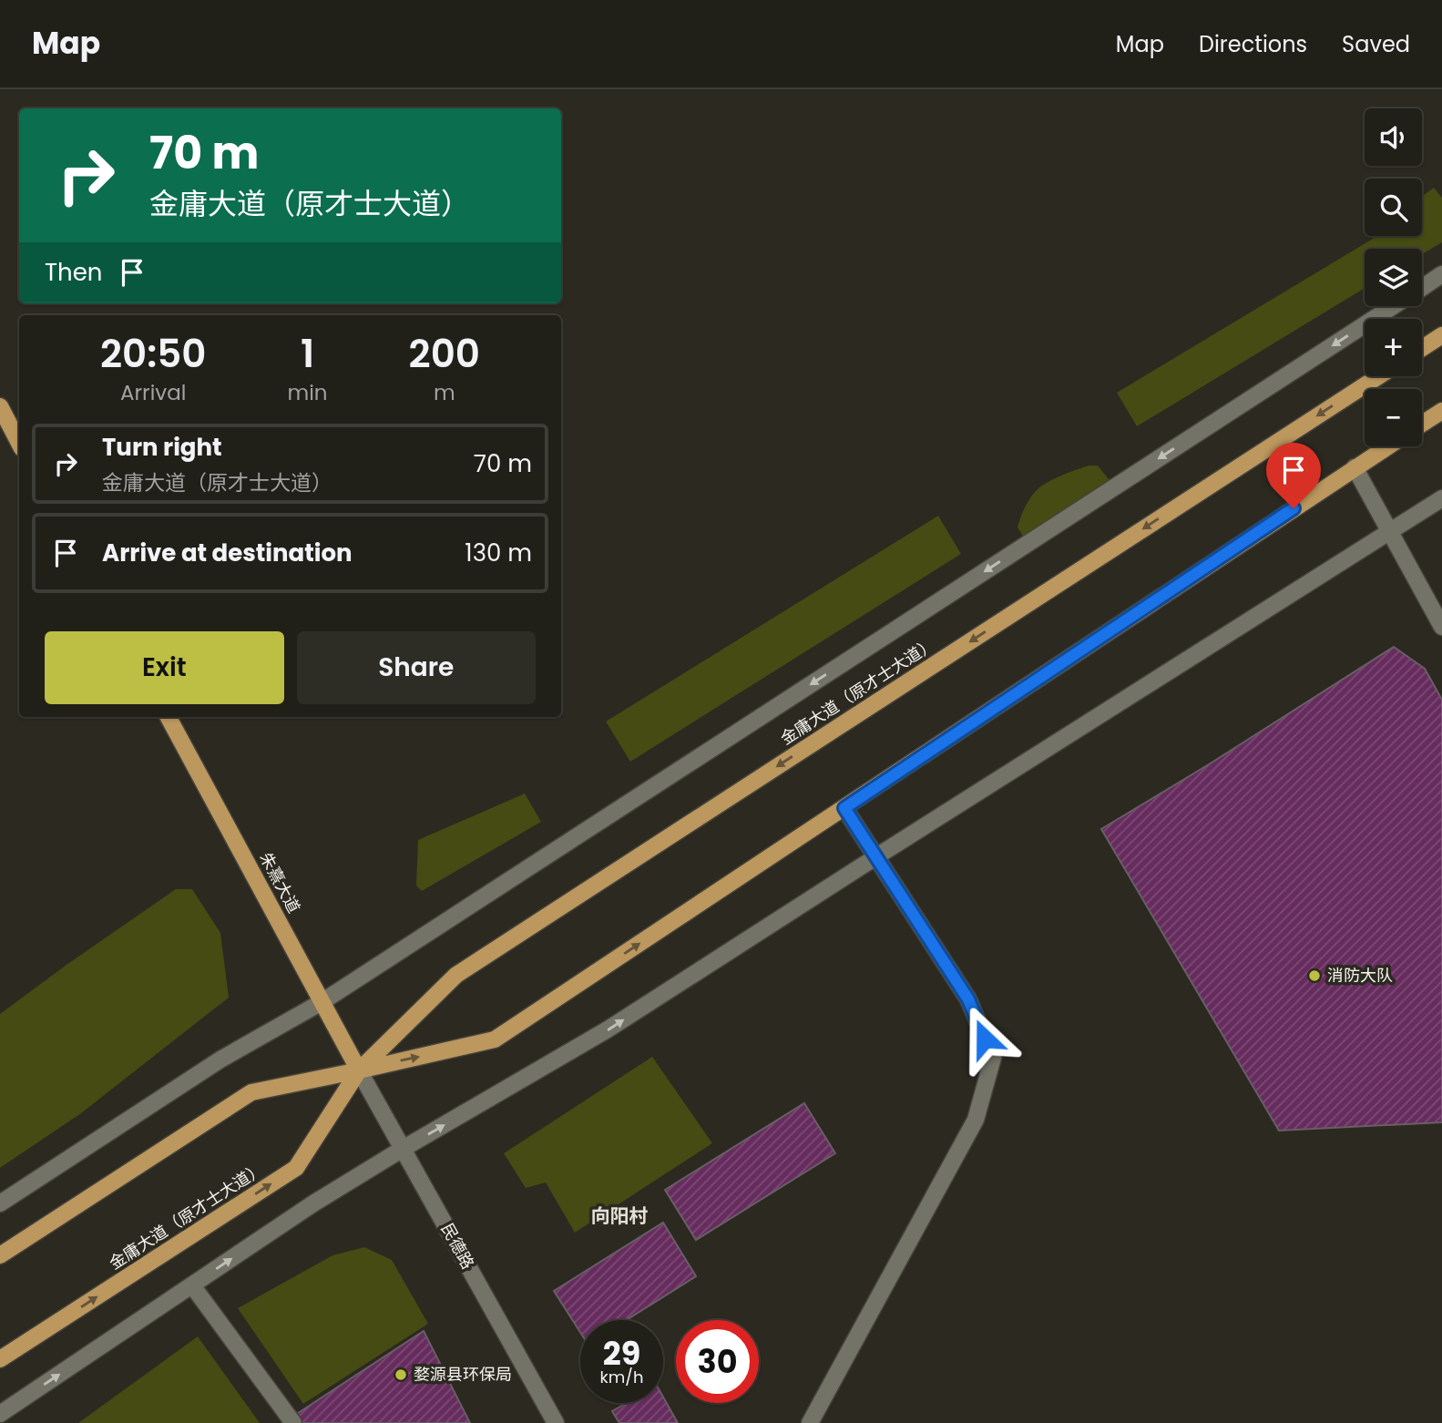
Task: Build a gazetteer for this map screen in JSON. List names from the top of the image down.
{
  "streets": {
    "main road": ["金庸大道（原才士大道）", "朱熹大道"],
    "street": ["民德路"]
  },
  "crossings": [
    ["金庸大道（原才士大道）", "朱熹大道"],
    ["金庸大道（原才士大道）", "民德路"],
    ["朱熹大道", "民德路"]
  ],
  "districts": ["向阳村"],
  "places": ["消防大队", "婺源县环保局"],
  "page": {
    "header": "Map",
    "nav": ["Map", "Directions", "Saved"],
    "map_buttons": ["+", "−"],
    "turn": ["70 m", "金庸大道（原才士大道）"],
    "then": "Then",
    "eta": [
      "20:50",
      "Arrival",
      "1",
      "min",
      "200",
      "m"
    ],
    "list": [
      {
        "name": "Turn right",
        "note": "金庸大道（原才士大道）",
        "value": "70 m"
      },
      {
        "name": "Arrive at destination",
        "value": "130 m"
      }
    ],
    "buttons": ["Exit", "Share"],
    "speed": "29 km/h",
    "limit": "30"
  }
}
